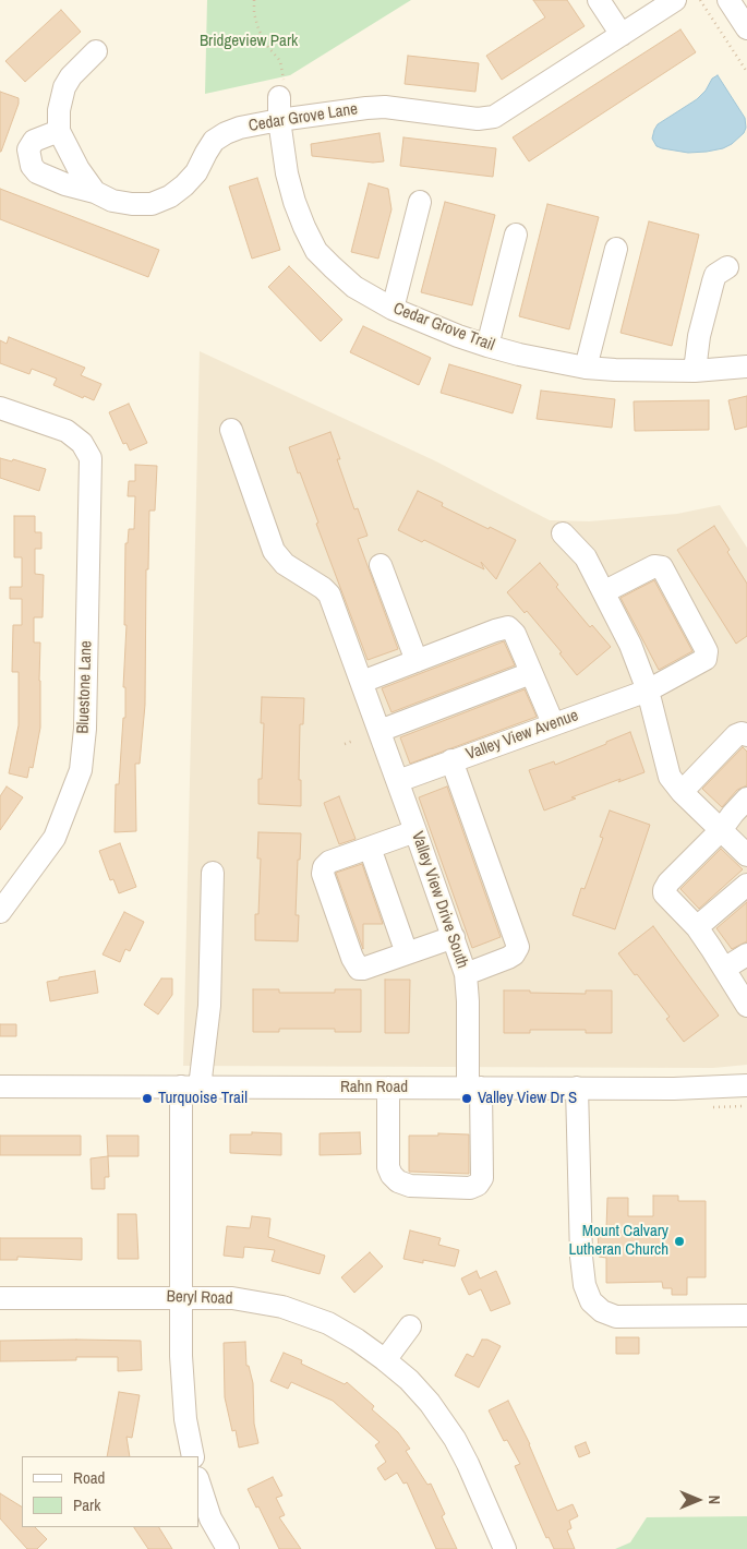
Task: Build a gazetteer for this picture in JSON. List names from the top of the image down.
{
  "streets": {
    "street": [
      "Cedar Grove Lane",
      "Cedar Grove Trail",
      "Bluestone Lane",
      "Valley View Avenue",
      "Valley View Drive South",
      "Rahn Road",
      "Beryl Road"
    ]
  },
  "crossings": [
    ["Cedar Grove Lane", "Cedar Grove Trail"],
    ["Valley View Avenue", "Valley View Drive South"],
    ["Valley View Drive South", "Rahn Road"]
  ],
  "parks": ["Bridgeview Park"],
  "places": ["Turquoise Trail", "Valley View Dr S", "Mount Calvary Lutheran Church"],
  "legend": ["Road", "Park"],
  "north": "right"
}
